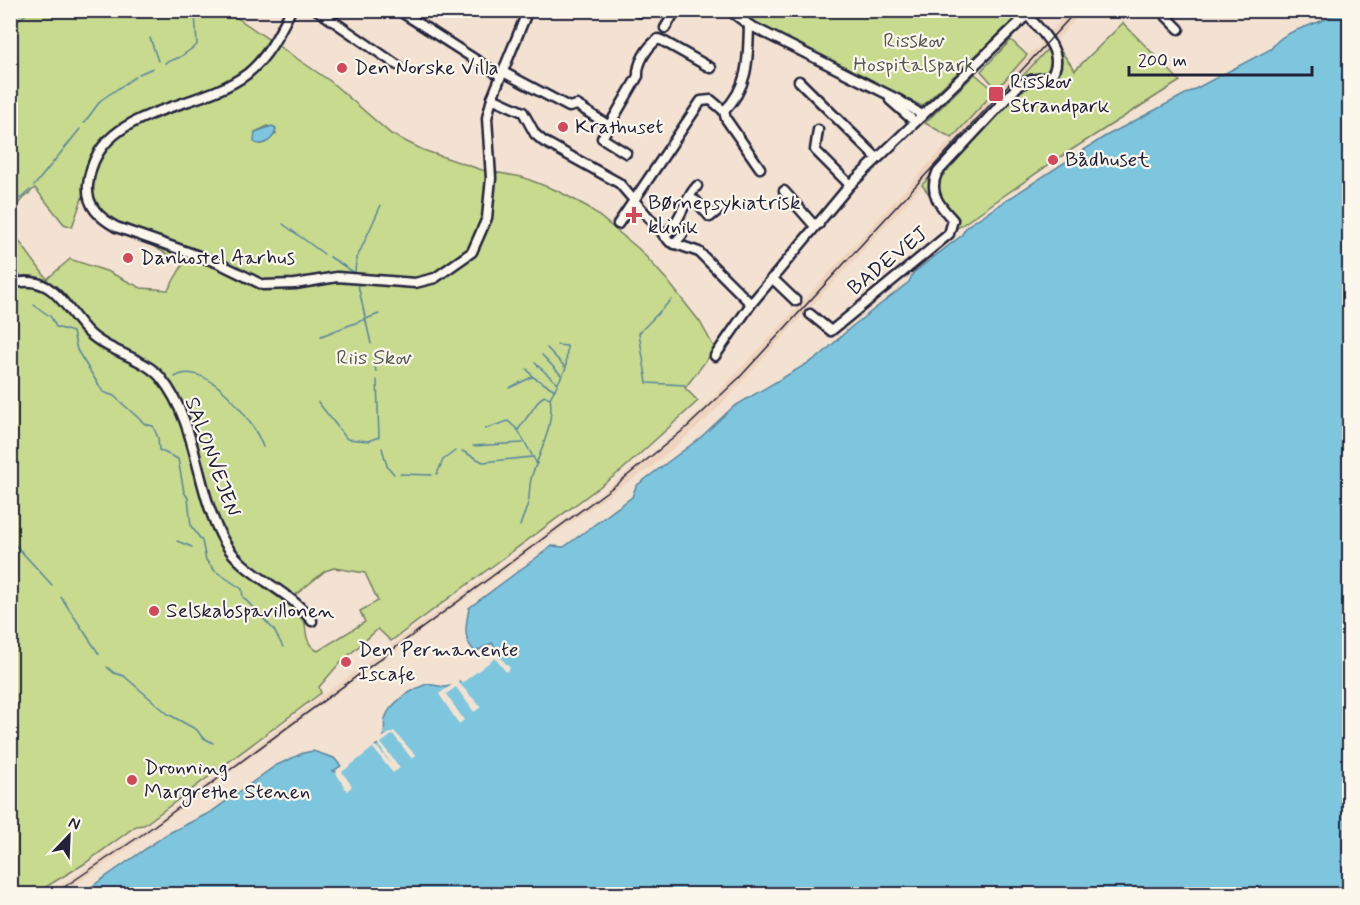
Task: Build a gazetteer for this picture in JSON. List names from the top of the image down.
{
  "streets": {
    "street": ["BADEVEJ", "SALONVEJEN"]
  },
  "parks": ["Risskov Hospitalspark", "Riis Skov"],
  "places": {
    "other": [
      "Den Norske Villa",
      "Krathuset",
      "Bådhuset",
      "Danhostel Aarhus",
      "Selskabspavillonen",
      "Den Permanente Iscafe",
      "Dronning Margrethe Stenen"
    ],
    "transit": ["Risskov Strandpark"],
    "health": ["Børnepsykiatrisk klinik"]
  },
  "scale_bar": "200 m",
  "north": "top right"
}
